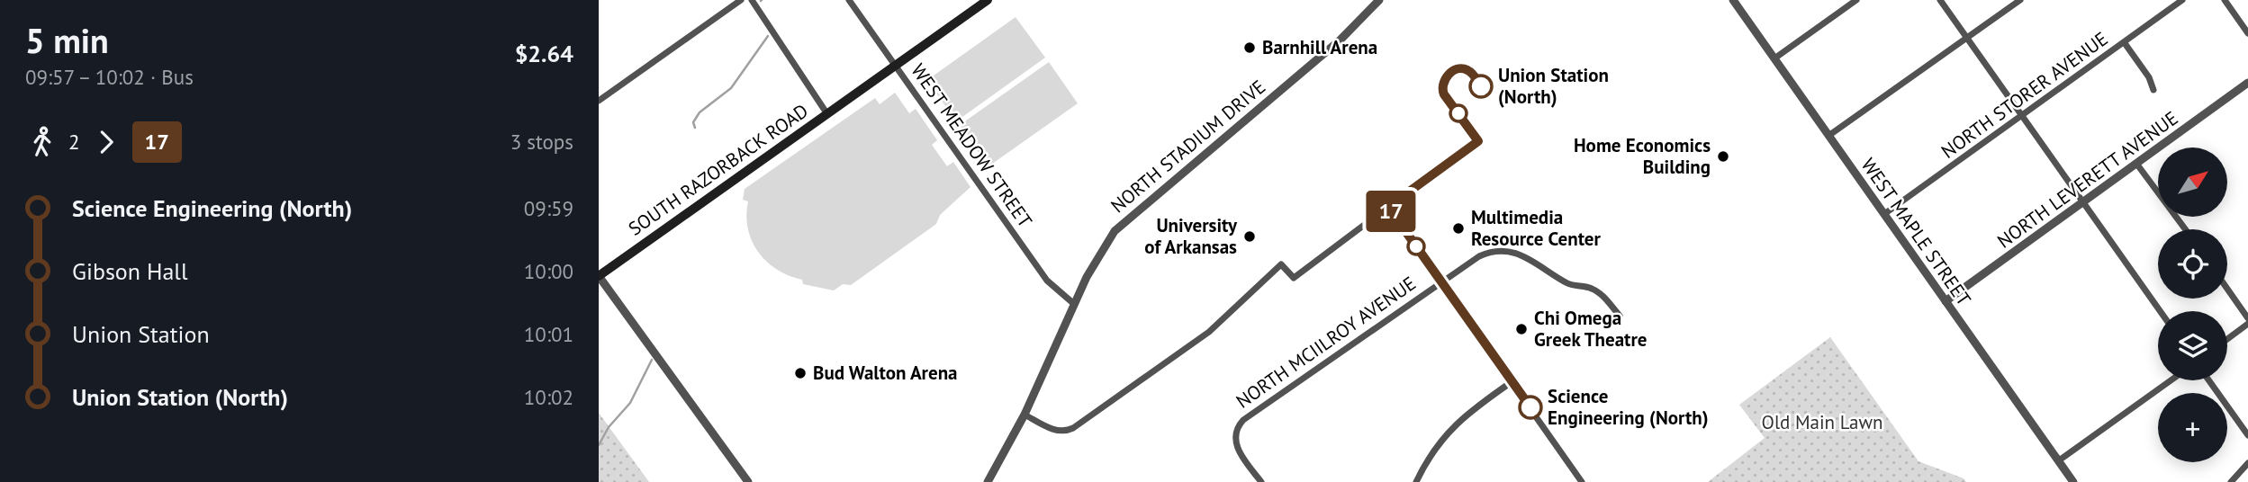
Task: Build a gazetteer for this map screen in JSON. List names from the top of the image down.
{
  "streets": {
    "main road": ["SOUTH RAZORBACK ROAD"],
    "street": [
      "NORTH STORER AVENUE",
      "WEST MEADOW STREET",
      "NORTH STADIUM DRIVE",
      "NORTH LEVERETT AVENUE",
      "WEST MAPLE STREET",
      "NORTH MCIILROY AVENUE"
    ]
  },
  "crossings": [
    ["NORTH STORER AVENUE", "WEST MAPLE STREET"],
    ["WEST MEADOW STREET", "NORTH STADIUM DRIVE"],
    ["WEST MEADOW STREET", "SOUTH RAZORBACK ROAD"],
    ["NORTH LEVERETT AVENUE", "WEST MAPLE STREET"]
  ],
  "parks": ["Old Main Lawn"],
  "places": [
    "Barnhill Arena",
    "Union Station (North)",
    "Home Economics Building",
    "Multimedia Resource Center",
    "University of Arkansas",
    "Chi Omega Greek Theatre",
    "Bud Walton Arena",
    "Science Engineering (North)"
  ],
  "lines": ["bus line 17"],
  "north": "top right",
  "page": {
    "heading": ["5 min", "09:57 – 10:02 · Bus", "$2.64"],
    "on_map": "17",
    "legs": ["2", "17", "3 stops"],
    "map_buttons": "+",
    "list": [
      {
        "name": "Science Engineering (North)",
        "value": "09:59"
      },
      {
        "name": "Gibson Hall",
        "value": "10:00"
      },
      {
        "name": "Union Station",
        "value": "10:01"
      },
      {
        "name": "Union Station (North)",
        "value": "10:02"
      }
    ]
  }
}
